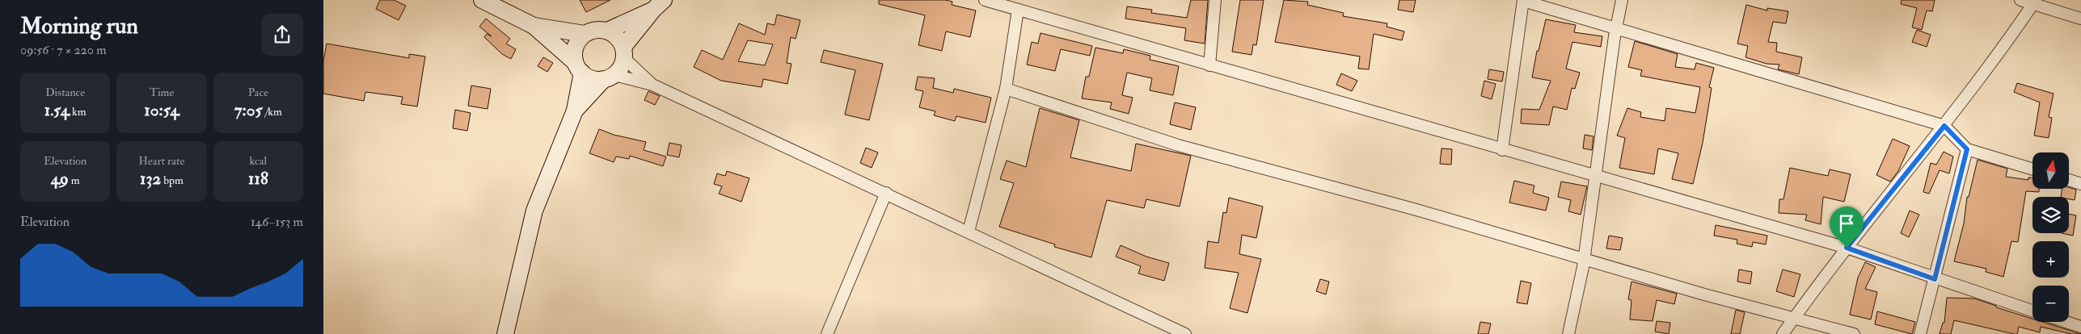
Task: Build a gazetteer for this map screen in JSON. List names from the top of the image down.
{
  "north": "top",
  "page": {
    "heading": ["Morning run", "09:56 · 7 × 220 m"],
    "stats": [
      ["Distance", "1.54 km"],
      ["Time", "10:54"],
      ["Pace", "7:05 /km"],
      ["Elevation", "49 m"],
      ["Heart rate", "132 bpm"],
      ["kcal", "118"]
    ],
    "map_buttons": ["+", "−"],
    "chart": ["Elevation", "146–153 m"]
  }
}
